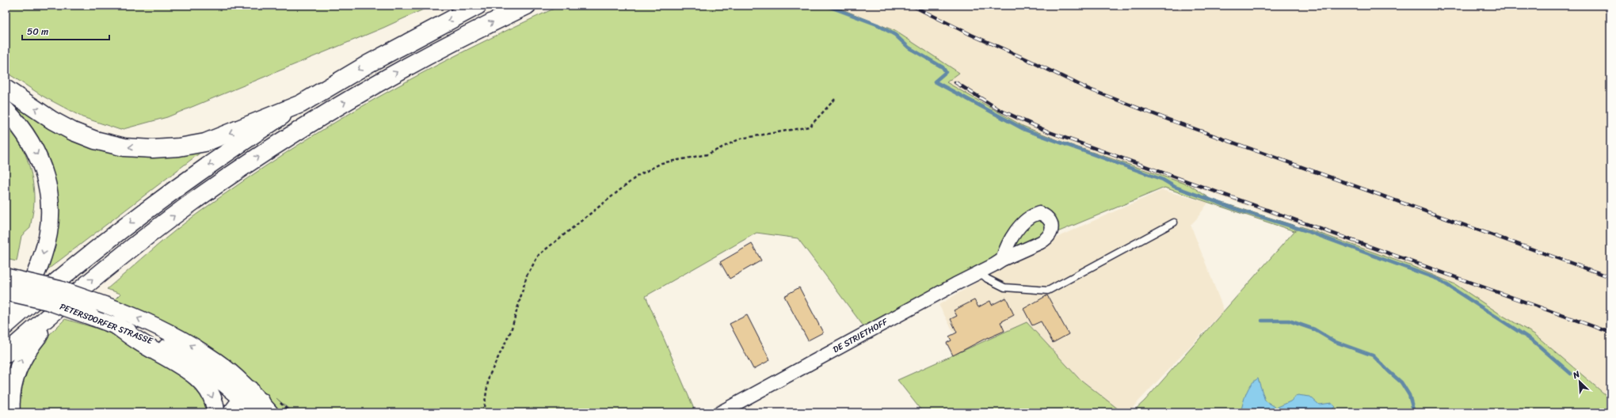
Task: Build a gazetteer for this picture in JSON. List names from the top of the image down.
{
  "streets": {
    "street": ["PETERSDORFER STRASSE", "DE STRIETHOFF"]
  },
  "scale_bar": "50 m",
  "north": "top left"
}
